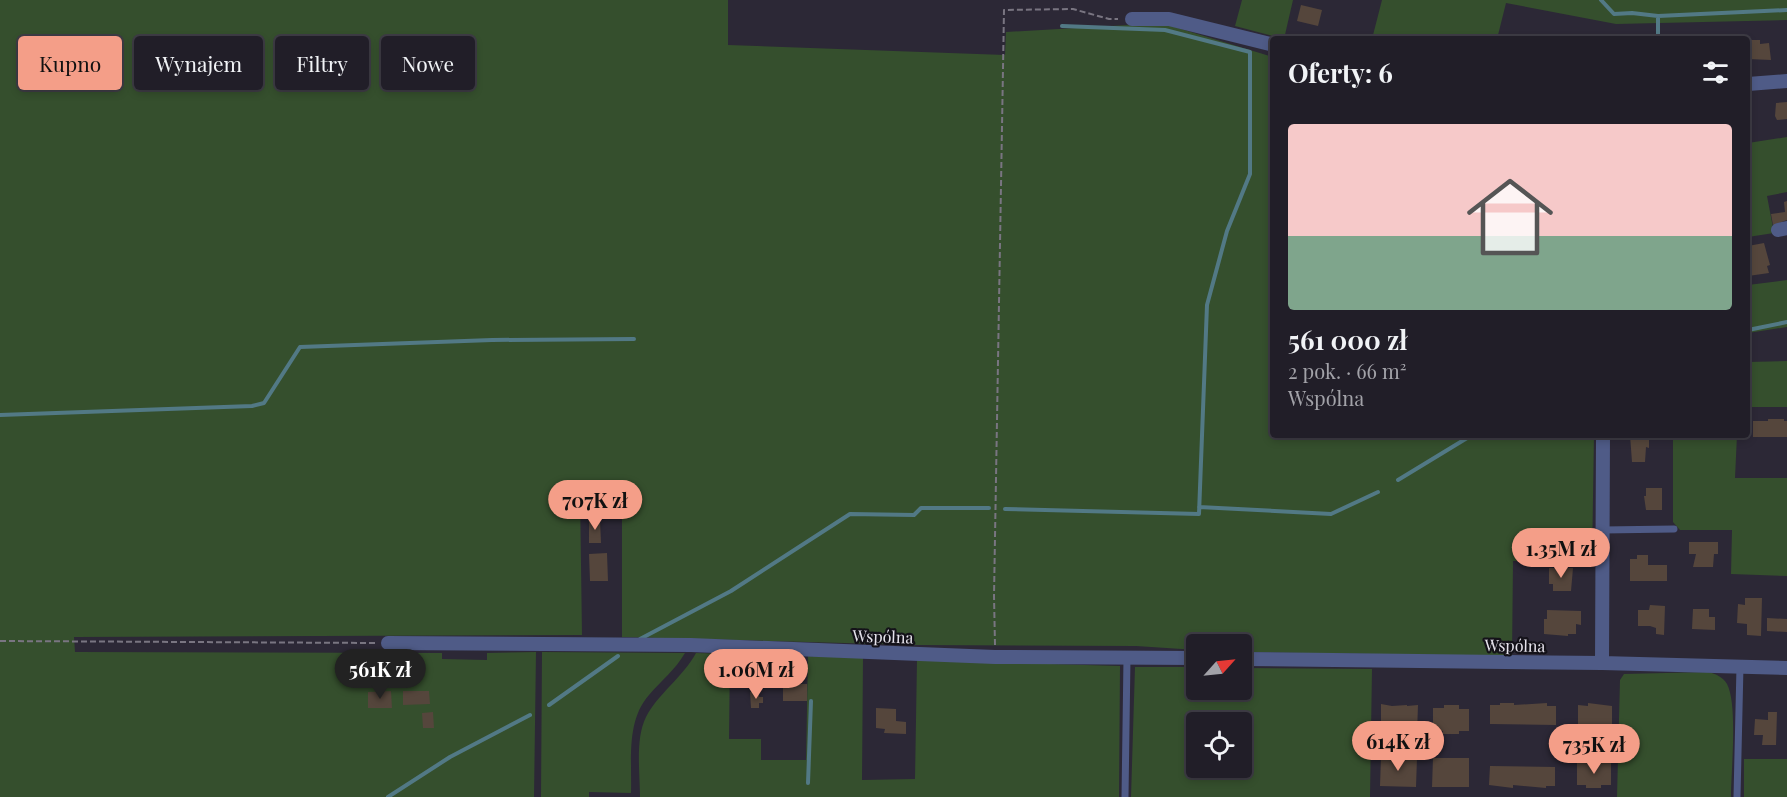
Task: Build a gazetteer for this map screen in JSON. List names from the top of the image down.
{
  "streets": {
    "street": ["Wspólna"]
  },
  "north": "top right",
  "page": {
    "chip": [
      "Kupno",
      "Wynajem",
      "Filtry",
      "Nowe"
    ],
    "heading": "Oferty: 6",
    "list": [
      {
        "name": "561 000 zł",
        "note": "2 pok. · 66 m² · Wspólna"
      }
    ],
    "price": [
      "707K zł",
      "1.35M zł",
      "561K zł",
      "1.06M zł",
      "614K zł",
      "735K zł"
    ]
  }
}
